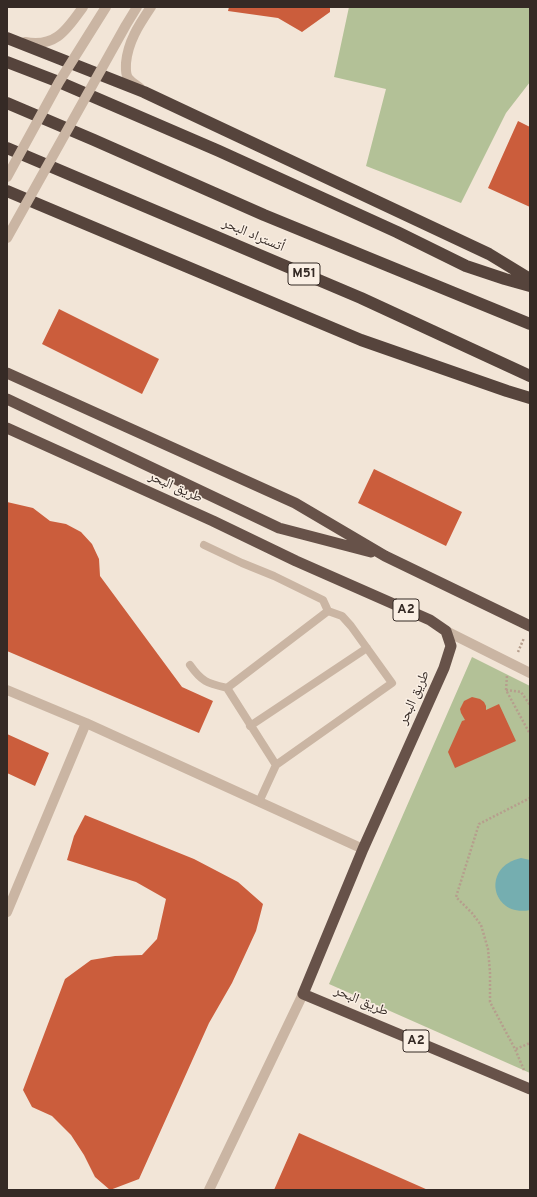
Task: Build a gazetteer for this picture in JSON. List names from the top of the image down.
{
  "streets": {
    "highway": [
      "أتستراد البحر",
      "M51",
      "طريق البحر",
      "A2"
    ]
  }
}
